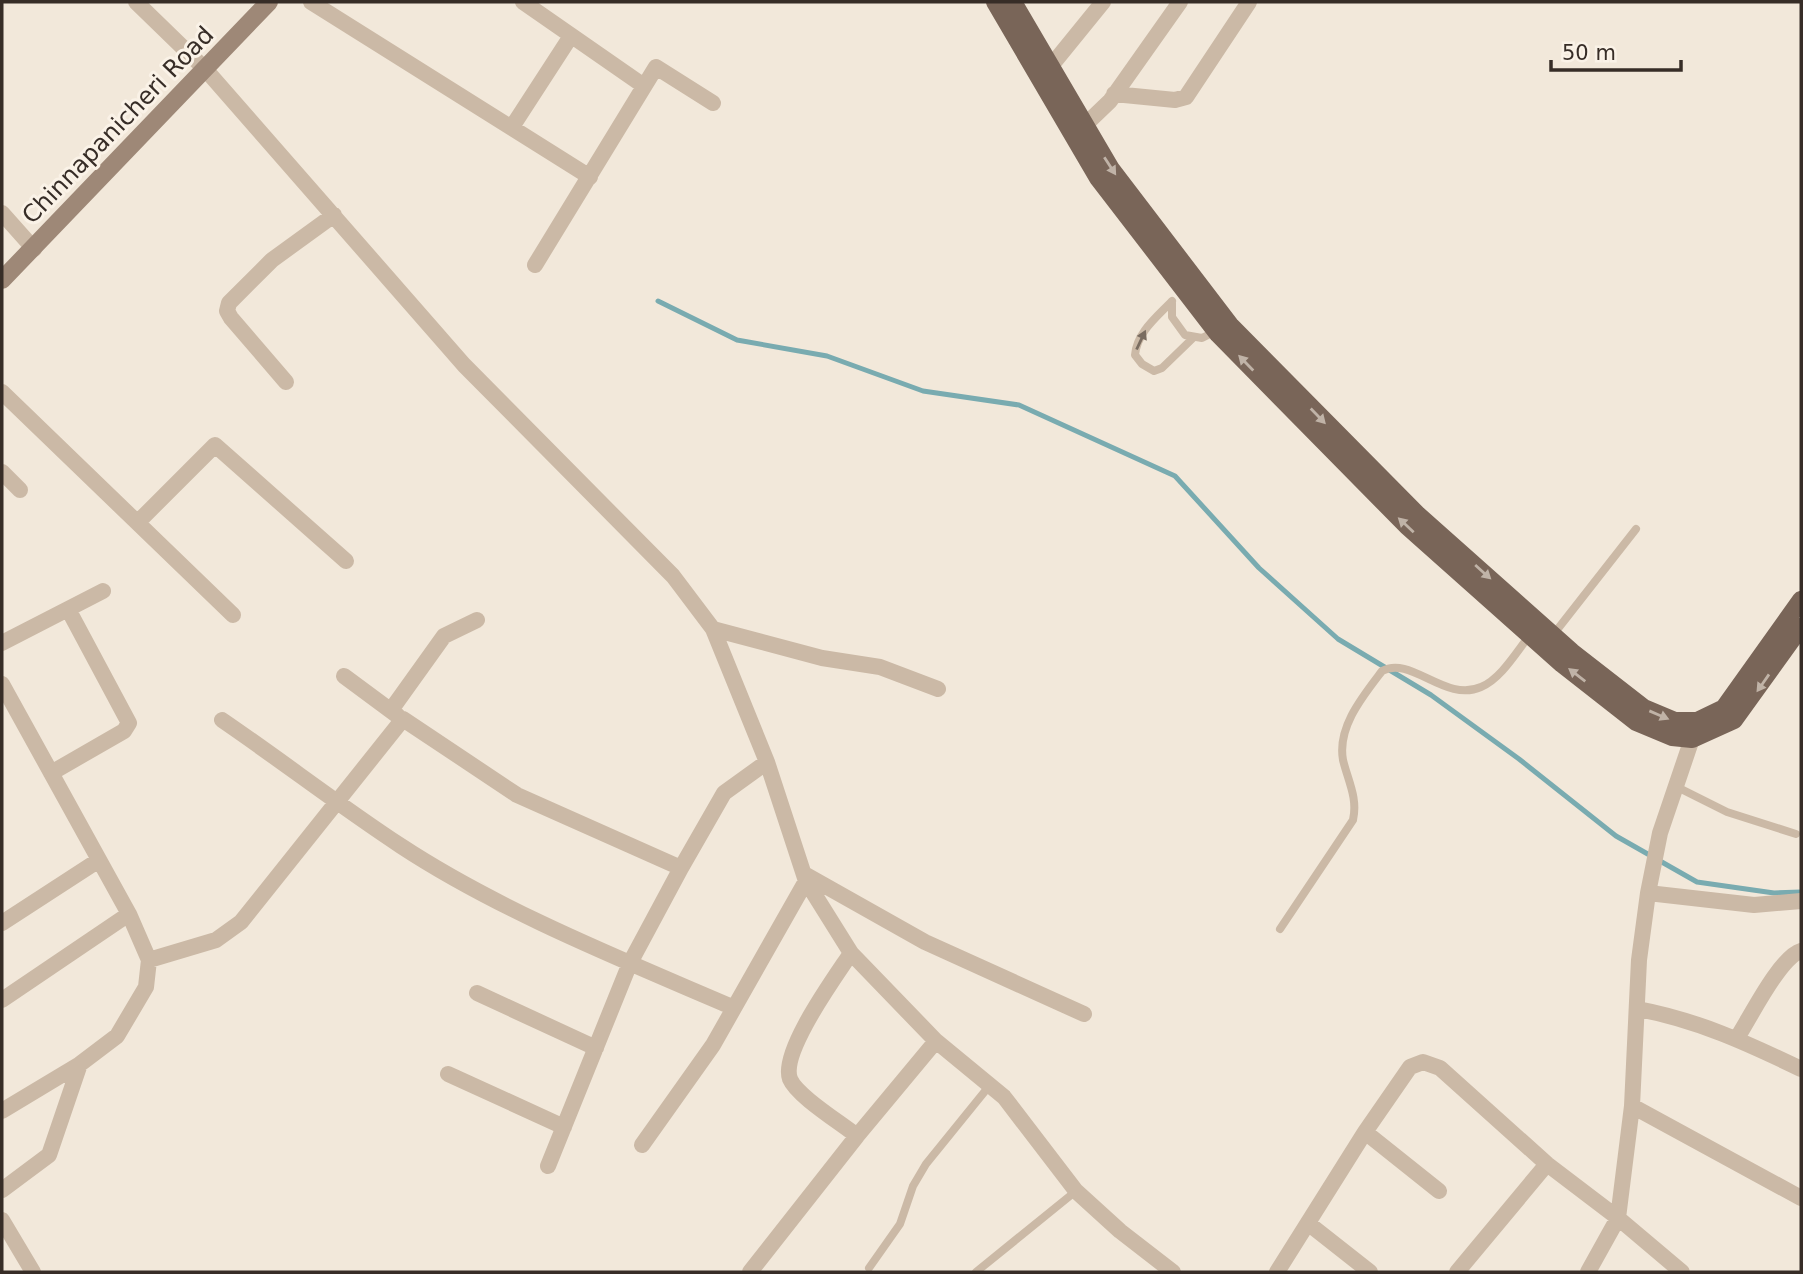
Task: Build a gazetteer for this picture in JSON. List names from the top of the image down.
{
  "streets": {
    "street": ["Chinnapanicheri Road"]
  },
  "scale_bar": "50 m"
}
